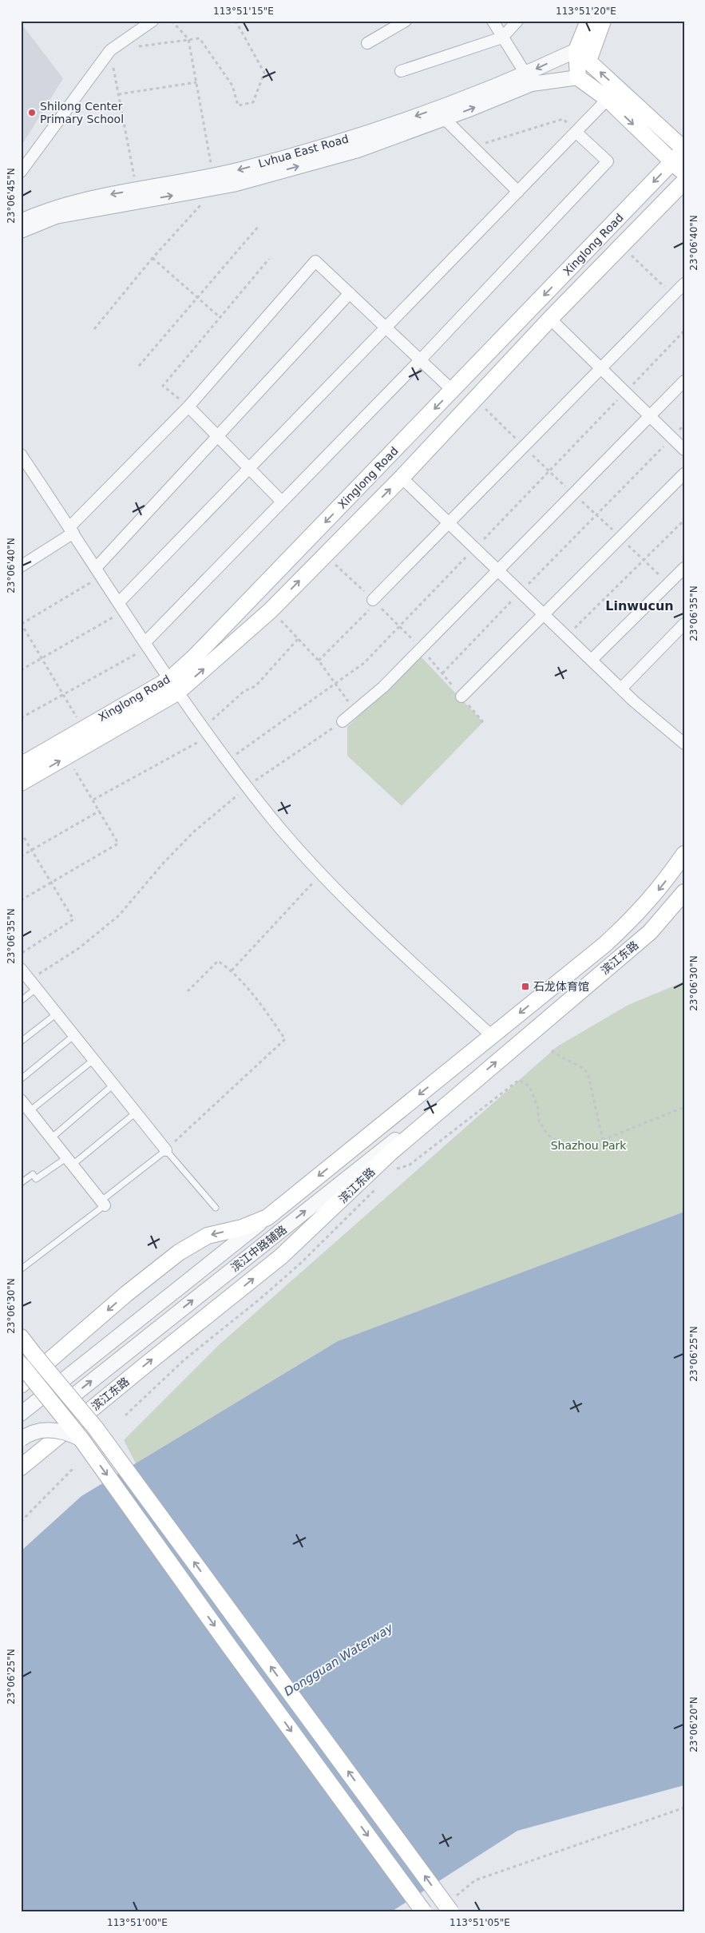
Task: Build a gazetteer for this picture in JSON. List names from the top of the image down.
{
  "streets": {
    "main road": ["Xinglong Road", "滨江东路"],
    "street": ["Lvhua East Road", "滨江中路辅路"]
  },
  "crossings": [
    ["滨江东路", "滨江中路辅路"]
  ],
  "districts": ["Linwucun"],
  "water": ["Dongguan Waterway"],
  "parks": ["Shazhou Park"],
  "places": {
    "other": ["Shilong Center Primary School"],
    "transit": ["石龙体育馆"]
  },
  "coordinates": [
    "113°51'15\"E",
    "113°51'20\"E",
    "23°06'45\"N",
    "23°06'40\"N",
    "23°06'35\"N",
    "23°06'30\"N",
    "23°06'25\"N",
    "23°06'20\"N",
    "113°51'00\"E",
    "113°51'05\"E"
  ]
}
